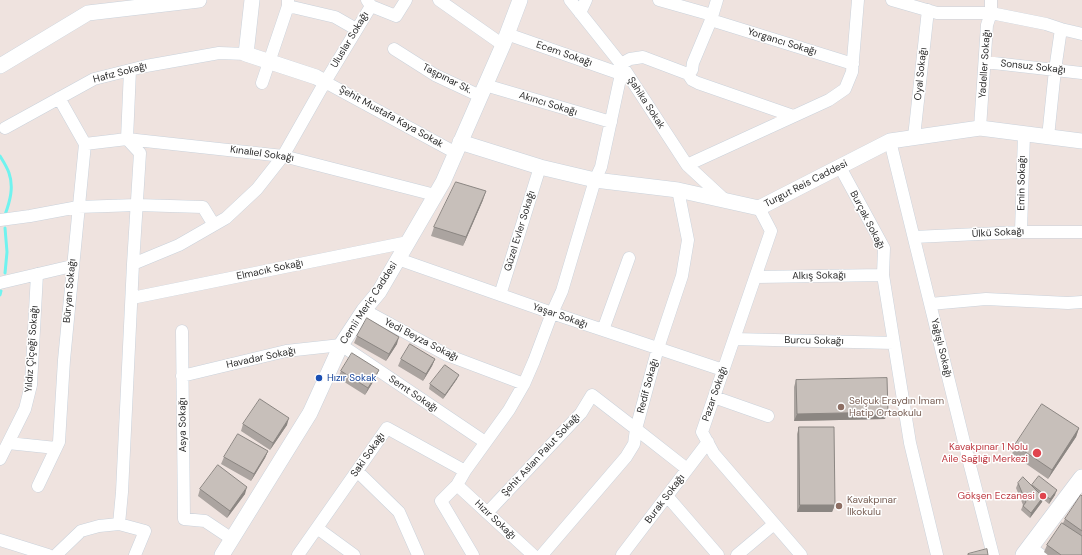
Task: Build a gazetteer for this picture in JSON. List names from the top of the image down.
{
  "streets": {
    "street": [
      "Uluslar Sokağı",
      "Yorgancı Sokağı",
      "Ecem Sokağı",
      "Yadeller Sokağı",
      "Sonsuz Sokağı",
      "Hafız Sokağı",
      "Oyal Sokağı",
      "Taşpınar Sk.",
      "Şahika Sokak",
      "Akıncı Sokağı",
      "Şehit Mustafa Kaya Sokak",
      "Kınalıel Sokağı",
      "Emin Sokağı",
      "Turgut Reis Caddesi",
      "Burçak Sokağı",
      "Güzel Evler Sokağı",
      "Ülkü Sokağı",
      "Elmacık Sokağı",
      "Alkış Sokağı",
      "Büryan Sokağı",
      "Cemii Meriç Caddesi",
      "Yaşar Sokağı",
      "Yedi Beyza Sokağı",
      "Burcu Sokağı",
      "Yağışlı Sokağı",
      "Yıldız Çiçeği Sokağı",
      "Havadar Sokağı",
      "Redif Sokağı",
      "Semt Sokağı",
      "Pazar Sokağı",
      "Asya Sokağı",
      "Saki Sokağı",
      "Şehit Aslan Palut Sokağı",
      "Burak Sokağı",
      "Hızır Sokağı"
    ]
  },
  "crossings": [
    ["Uluslar Sokağı", "Şehit Mustafa Kaya Sokak"],
    ["Uluslar Sokağı", "Kınalıel Sokağı"],
    ["Ecem Sokağı", "Şahika Sokak"],
    ["Ecem Sokağı", "Cemii Meriç Caddesi"],
    ["Yadeller Sokağı", "Sonsuz Sokağı"],
    ["Yadeller Sokağı", "Turgut Reis Caddesi"],
    ["Oyal Sokağı", "Turgut Reis Caddesi"],
    ["Taşpınar Sk.", "Akıncı Sokağı"],
    ["Taşpınar Sk.", "Cemii Meriç Caddesi"],
    ["Şahika Sokak", "Turgut Reis Caddesi"],
    ["Akıncı Sokağı", "Cemii Meriç Caddesi"],
    ["Şehit Mustafa Kaya Sokak", "Turgut Reis Caddesi"],
    ["Şehit Mustafa Kaya Sokak", "Cemii Meriç Caddesi"],
    ["Kınalıel Sokağı", "Büryan Sokağı"],
    ["Kınalıel Sokağı", "Cemii Meriç Caddesi"],
    ["Emin Sokağı", "Turgut Reis Caddesi"],
    ["Emin Sokağı", "Ülkü Sokağı"],
    ["Turgut Reis Caddesi", "Burçak Sokağı"],
    ["Turgut Reis Caddesi", "Güzel Evler Sokağı"],
    ["Turgut Reis Caddesi", "Cemii Meriç Caddesi"],
    ["Turgut Reis Caddesi", "Yağışlı Sokağı"],
    ["Turgut Reis Caddesi", "Redif Sokağı"],
    ["Turgut Reis Caddesi", "Pazar Sokağı"],
    ["Burçak Sokağı", "Alkış Sokağı"],
    ["Burçak Sokağı", "Burcu Sokağı"],
    ["Güzel Evler Sokağı", "Yaşar Sokağı"],
    ["Ülkü Sokağı", "Yağışlı Sokağı"],
    ["Elmacık Sokağı", "Cemii Meriç Caddesi"],
    ["Alkış Sokağı", "Pazar Sokağı"],
    ["Cemii Meriç Caddesi", "Yaşar Sokağı"],
    ["Cemii Meriç Caddesi", "Yedi Beyza Sokağı"],
    ["Cemii Meriç Caddesi", "Havadar Sokağı"],
    ["Cemii Meriç Caddesi", "Semt Sokağı"],
    ["Cemii Meriç Caddesi", "Asya Sokağı"],
    ["Yaşar Sokağı", "Redif Sokağı"],
    ["Yaşar Sokağı", "Pazar Sokağı"],
    ["Burcu Sokağı", "Pazar Sokağı"],
    ["Havadar Sokağı", "Semt Sokağı"],
    ["Havadar Sokağı", "Asya Sokağı"],
    ["Redif Sokağı", "Şehit Aslan Palut Sokağı"],
    ["Pazar Sokağı", "Burak Sokağı"],
    ["Şehit Aslan Palut Sokağı", "Burak Sokağı"],
    ["Şehit Aslan Palut Sokağı", "Hızır Sokağı"]
  ],
  "places": [
    "Hızır Sokak",
    "Selçuk Eraydın İmam Hatip Ortaokulu",
    "Kavakpınar 1 Nolu Aile Sağlığı Merkezi",
    "Gökşen Eczanesi",
    "Kavakpınar İlkokulu"
  ]
}
